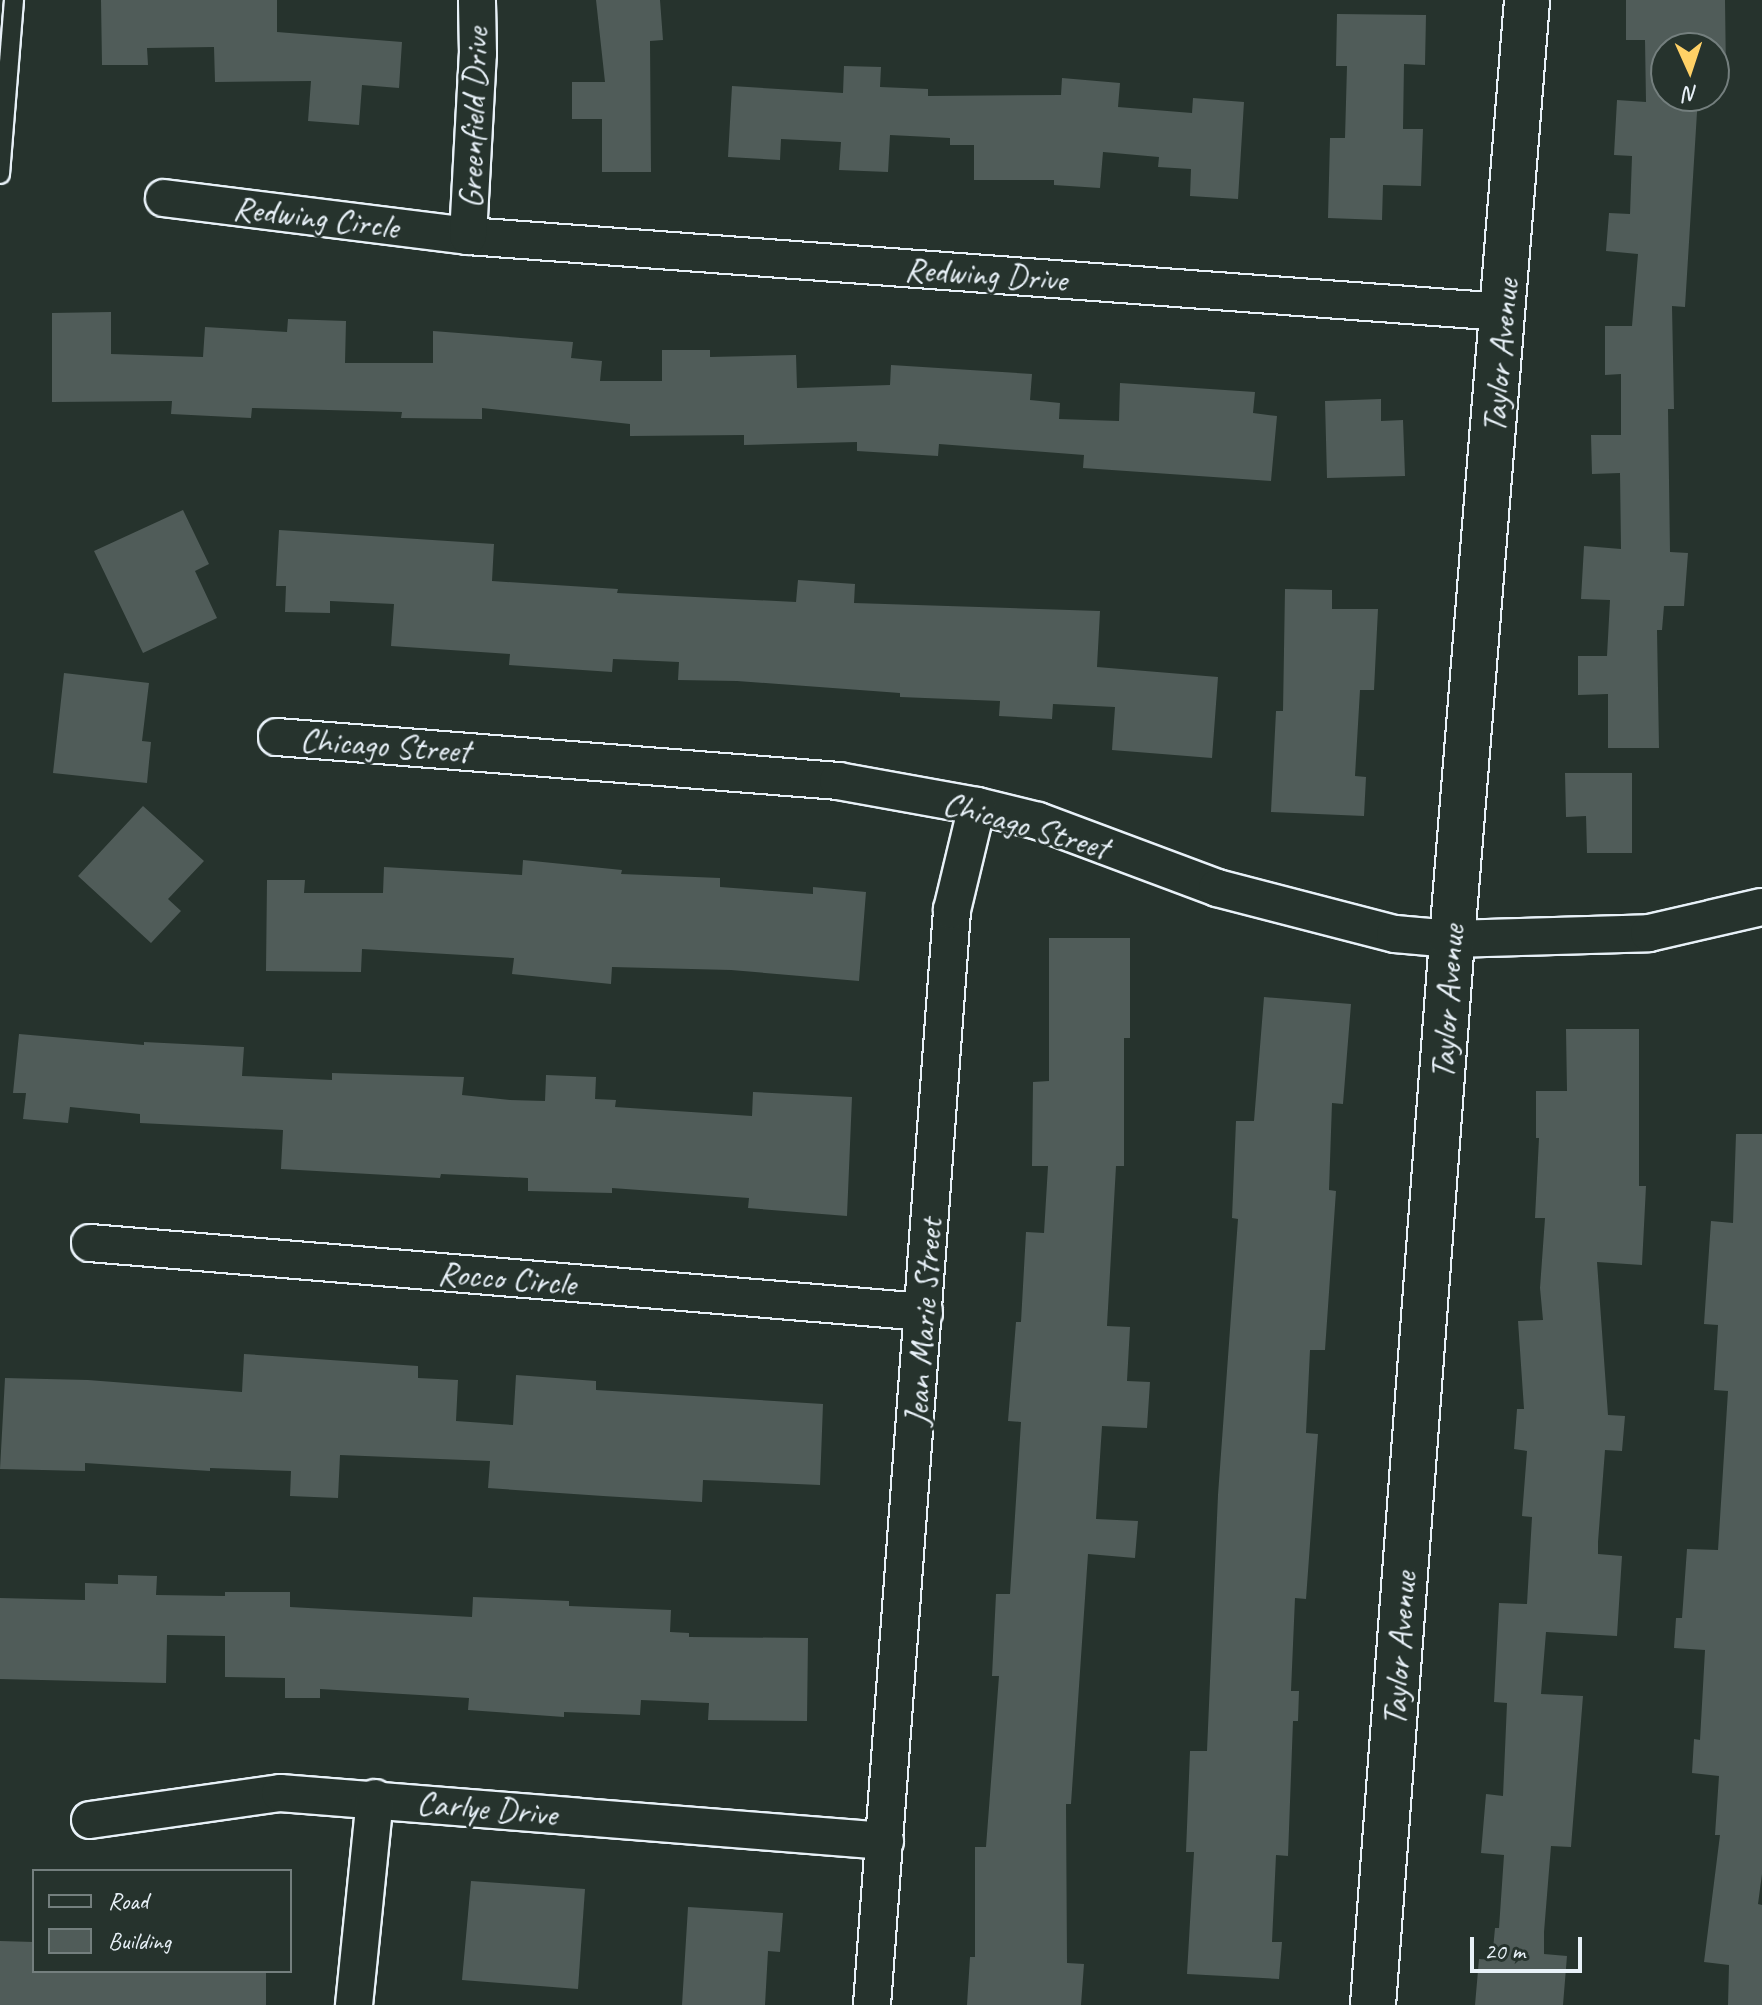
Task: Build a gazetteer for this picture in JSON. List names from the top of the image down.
{
  "streets": {
    "street": [
      "Greenfield Drive",
      "Redwing Circle",
      "Redwing Drive",
      "Taylor Avenue",
      "Chicago Street",
      "Rocco Circle",
      "Jean Marie Street",
      "Carlye Drive"
    ]
  },
  "crossings": [
    ["Greenfield Drive", "Redwing Circle"],
    ["Greenfield Drive", "Redwing Drive"],
    ["Redwing Circle", "Redwing Drive"],
    ["Redwing Drive", "Taylor Avenue"],
    ["Taylor Avenue", "Chicago Street"],
    ["Chicago Street", "Jean Marie Street"],
    ["Rocco Circle", "Jean Marie Street"],
    ["Jean Marie Street", "Carlye Drive"]
  ],
  "legend": ["Road", "Building"],
  "scale_bar": "20 m",
  "north": "bottom"
}
